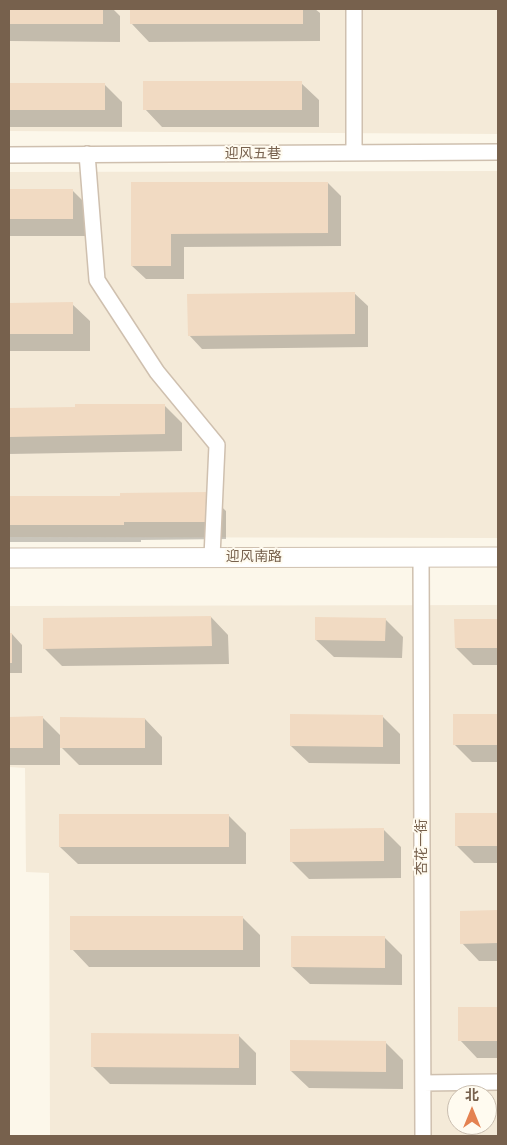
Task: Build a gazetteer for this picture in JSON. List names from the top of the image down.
{
  "streets": {
    "street": ["迎风五巷", "迎风南路", "杏花一街"]
  },
  "crossings": [
    ["迎风南路", "杏花一街"]
  ],
  "north": "top"
}
